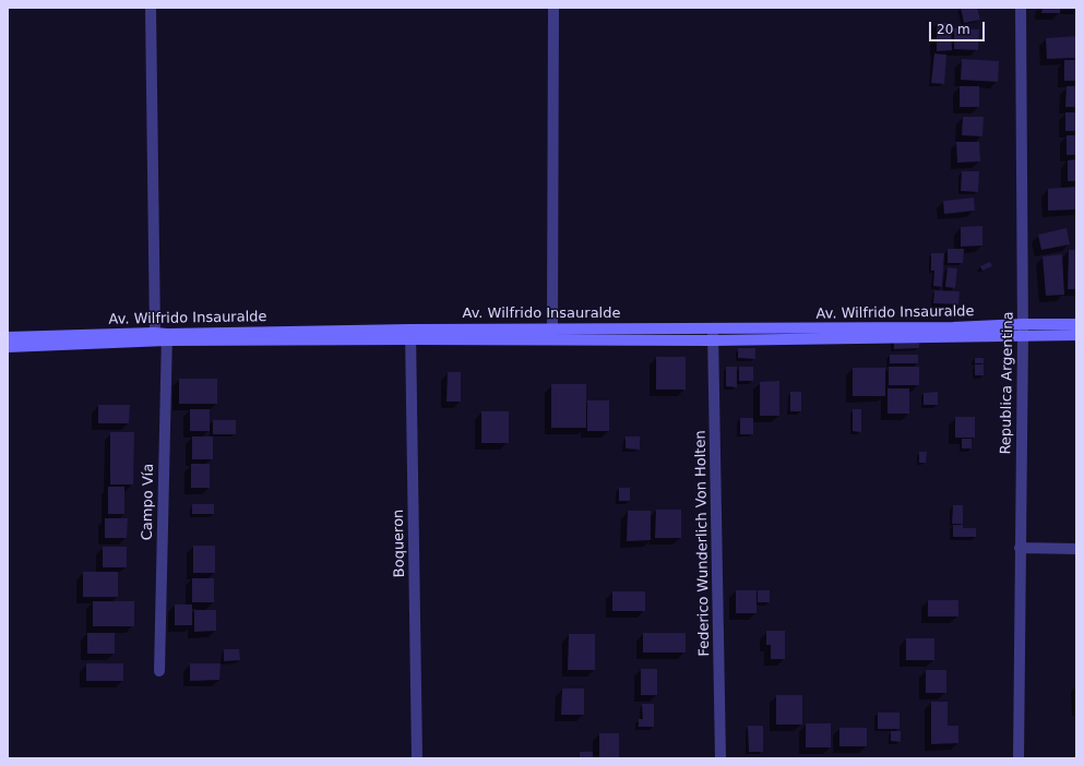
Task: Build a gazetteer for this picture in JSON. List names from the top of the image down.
{
  "streets": {
    "street": [
      "Av. Wilfrido Insauralde",
      "Republica Argentina",
      "Campo Vía",
      "Boqueron",
      "Federico Wunderlich Von Holten"
    ]
  },
  "crossings": [
    ["Av. Wilfrido Insauralde", "Republica Argentina"],
    ["Av. Wilfrido Insauralde", "Campo Vía"],
    ["Av. Wilfrido Insauralde", "Boqueron"],
    ["Av. Wilfrido Insauralde", "Federico Wunderlich Von Holten"]
  ],
  "scale_bar": "20 m"
}
